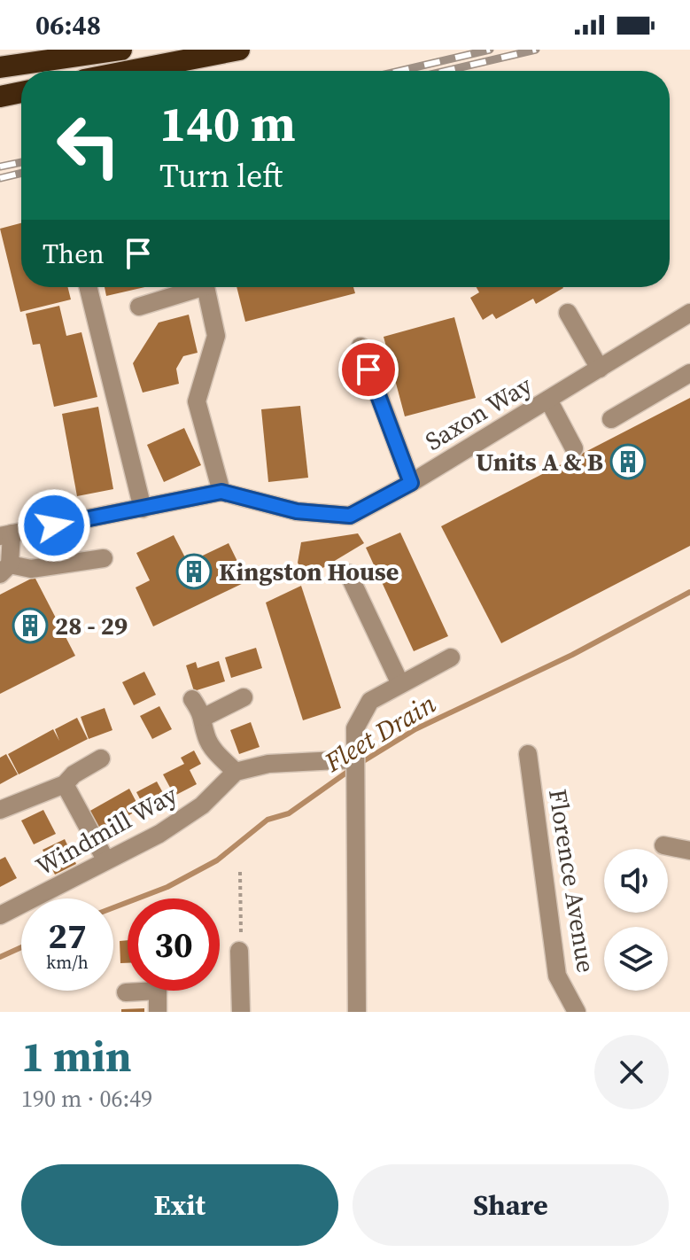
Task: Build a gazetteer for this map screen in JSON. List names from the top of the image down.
{
  "streets": {
    "street": ["Saxon Way", "Windmill Way", "Florence Avenue"]
  },
  "water": ["Fleet Drain"],
  "places": {
    "building": ["Units A & B", "Kingston House", "28 - 29"]
  },
  "page": {
    "status": "06:48",
    "turn": ["140 m", "Turn left"],
    "then": "Then",
    "speed": "27 km/h",
    "limit": "30",
    "heading": ["1 min", "190 m · 06:49"],
    "buttons": ["Exit", "Share"]
  }
}
